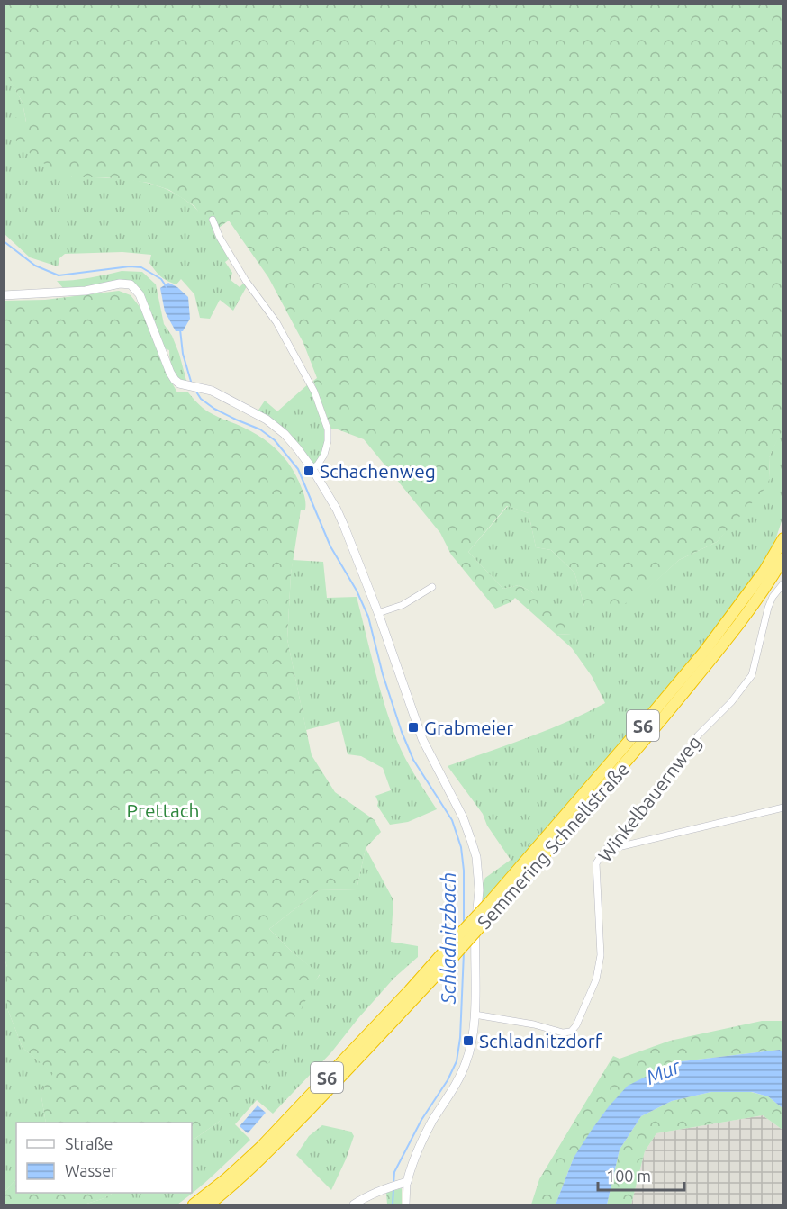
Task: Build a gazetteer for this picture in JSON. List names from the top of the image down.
{
  "streets": {
    "highway": ["S6", "Semmering Schnellstraße"],
    "street": ["Winkelbauernweg"]
  },
  "water": ["Schladnitzbach", "Mur"],
  "parks": ["Prettach"],
  "places": {
    "transit": ["Schachenweg", "Grabmeier", "Schladnitzdorf"]
  },
  "legend": ["Straße", "Wasser"],
  "scale_bar": "100 m"
}
